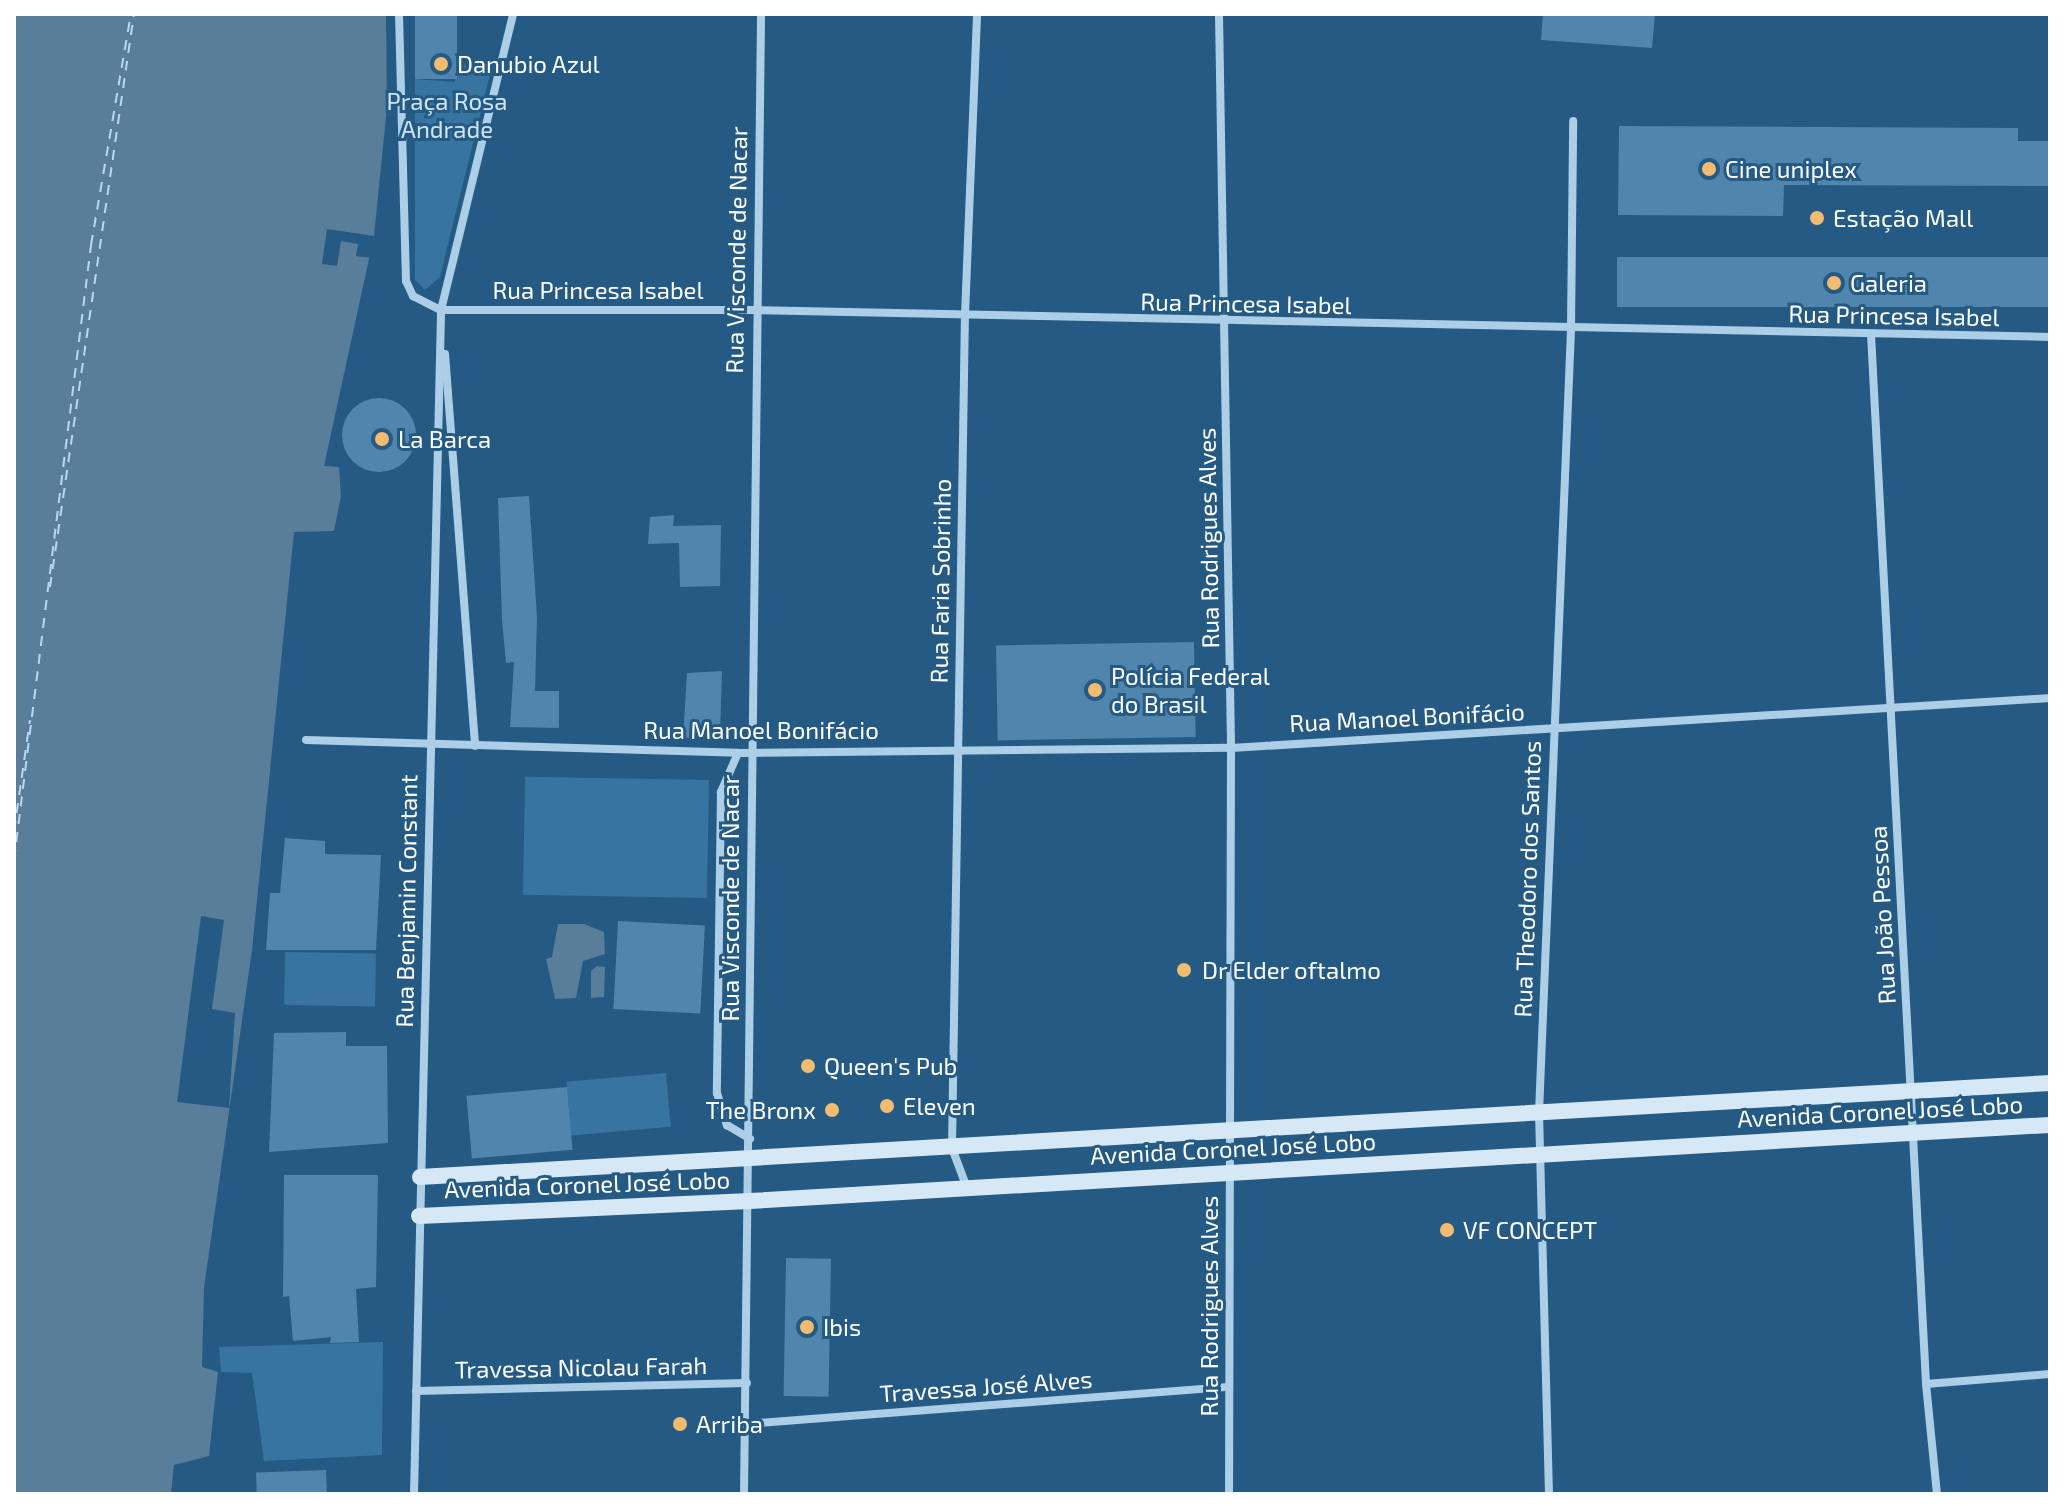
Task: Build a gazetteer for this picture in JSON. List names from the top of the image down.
{
  "streets": {
    "street": [
      "Rua Visconde de Nacar",
      "Rua Princesa Isabel",
      "Rua Rodrigues Alves",
      "Rua Faria Sobrinho",
      "Rua Manoel Bonifácio",
      "Rua Theodoro dos Santos",
      "Rua Benjamin Constant",
      "Rua João Pessoa",
      "Avenida Coronel José Lobo",
      "Travessa Nicolau Farah",
      "Travessa José Alves"
    ]
  },
  "crossings": [
    ["Rua Visconde de Nacar", "Rua Princesa Isabel"],
    ["Rua Visconde de Nacar", "Rua Manoel Bonifácio"],
    ["Rua Visconde de Nacar", "Avenida Coronel José Lobo"],
    ["Rua Visconde de Nacar", "Travessa Nicolau Farah"],
    ["Rua Visconde de Nacar", "Travessa José Alves"],
    ["Rua Princesa Isabel", "Rua Rodrigues Alves"],
    ["Rua Princesa Isabel", "Rua Faria Sobrinho"],
    ["Rua Princesa Isabel", "Rua Theodoro dos Santos"],
    ["Rua Princesa Isabel", "Rua Benjamin Constant"],
    ["Rua Princesa Isabel", "Rua João Pessoa"],
    ["Rua Rodrigues Alves", "Rua Manoel Bonifácio"],
    ["Rua Rodrigues Alves", "Avenida Coronel José Lobo"],
    ["Rua Rodrigues Alves", "Travessa José Alves"],
    ["Rua Faria Sobrinho", "Rua Manoel Bonifácio"],
    ["Rua Faria Sobrinho", "Avenida Coronel José Lobo"],
    ["Rua Manoel Bonifácio", "Rua Theodoro dos Santos"],
    ["Rua Manoel Bonifácio", "Rua Benjamin Constant"],
    ["Rua Manoel Bonifácio", "Rua João Pessoa"],
    ["Rua Theodoro dos Santos", "Avenida Coronel José Lobo"],
    ["Rua Benjamin Constant", "Avenida Coronel José Lobo"],
    ["Rua Benjamin Constant", "Travessa Nicolau Farah"],
    ["Rua João Pessoa", "Avenida Coronel José Lobo"]
  ],
  "parks": ["Praça Rosa Andrade"],
  "places": [
    "Danubio Azul",
    "Cine uniplex",
    "Estação Mall",
    "Galeria",
    "La Barca",
    "Polícia Federal do Brasil",
    "Dr Elder oftalmo",
    "Queen's Pub",
    "Eleven",
    "The Bronx",
    "VF CONCEPT",
    "Ibis",
    "Arriba"
  ]
}
